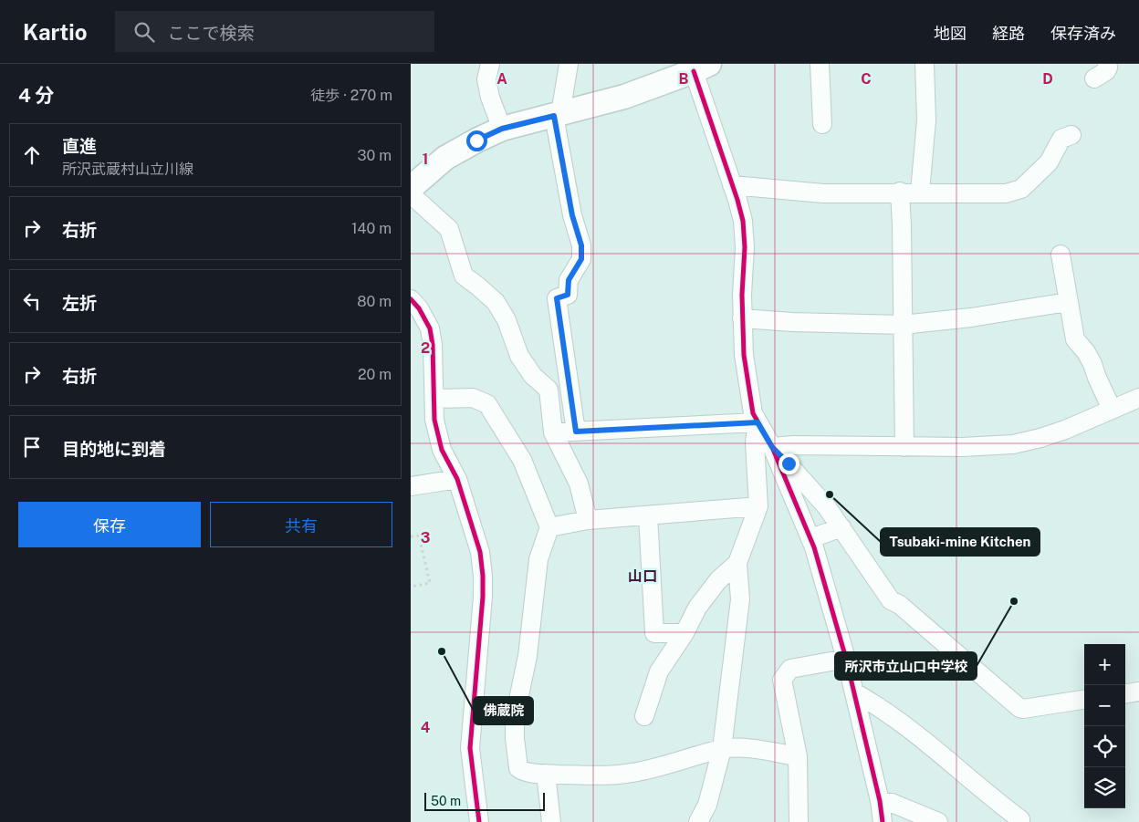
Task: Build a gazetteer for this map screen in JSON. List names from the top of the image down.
{
  "districts": ["山口"],
  "places": ["Tsubaki-mine Kitchen", "所沢市立山口中学校", "佛蔵院"],
  "scale_bar": "50 m",
  "page": {
    "header": "Kartio",
    "search": "ここで検索",
    "nav": ["地図", "経路", "保存済み"],
    "heading": ["4 分", "徒歩 · 270 m"],
    "list": [
      ["直進", "所沢武蔵村山立川線", "30 m"],
      ["右折", "140 m"],
      ["左折", "80 m"],
      ["右折", "20 m"],
      "目的地に到着"
    ],
    "buttons": ["保存", "共有"],
    "map_buttons": ["+", "−"],
    "scale": "50 m"
  },
  "grid": {
    "columns": [
      "A",
      "B",
      "C",
      "D"
    ],
    "rows": [
      "1",
      "2",
      "3",
      "4"
    ]
  }
}
